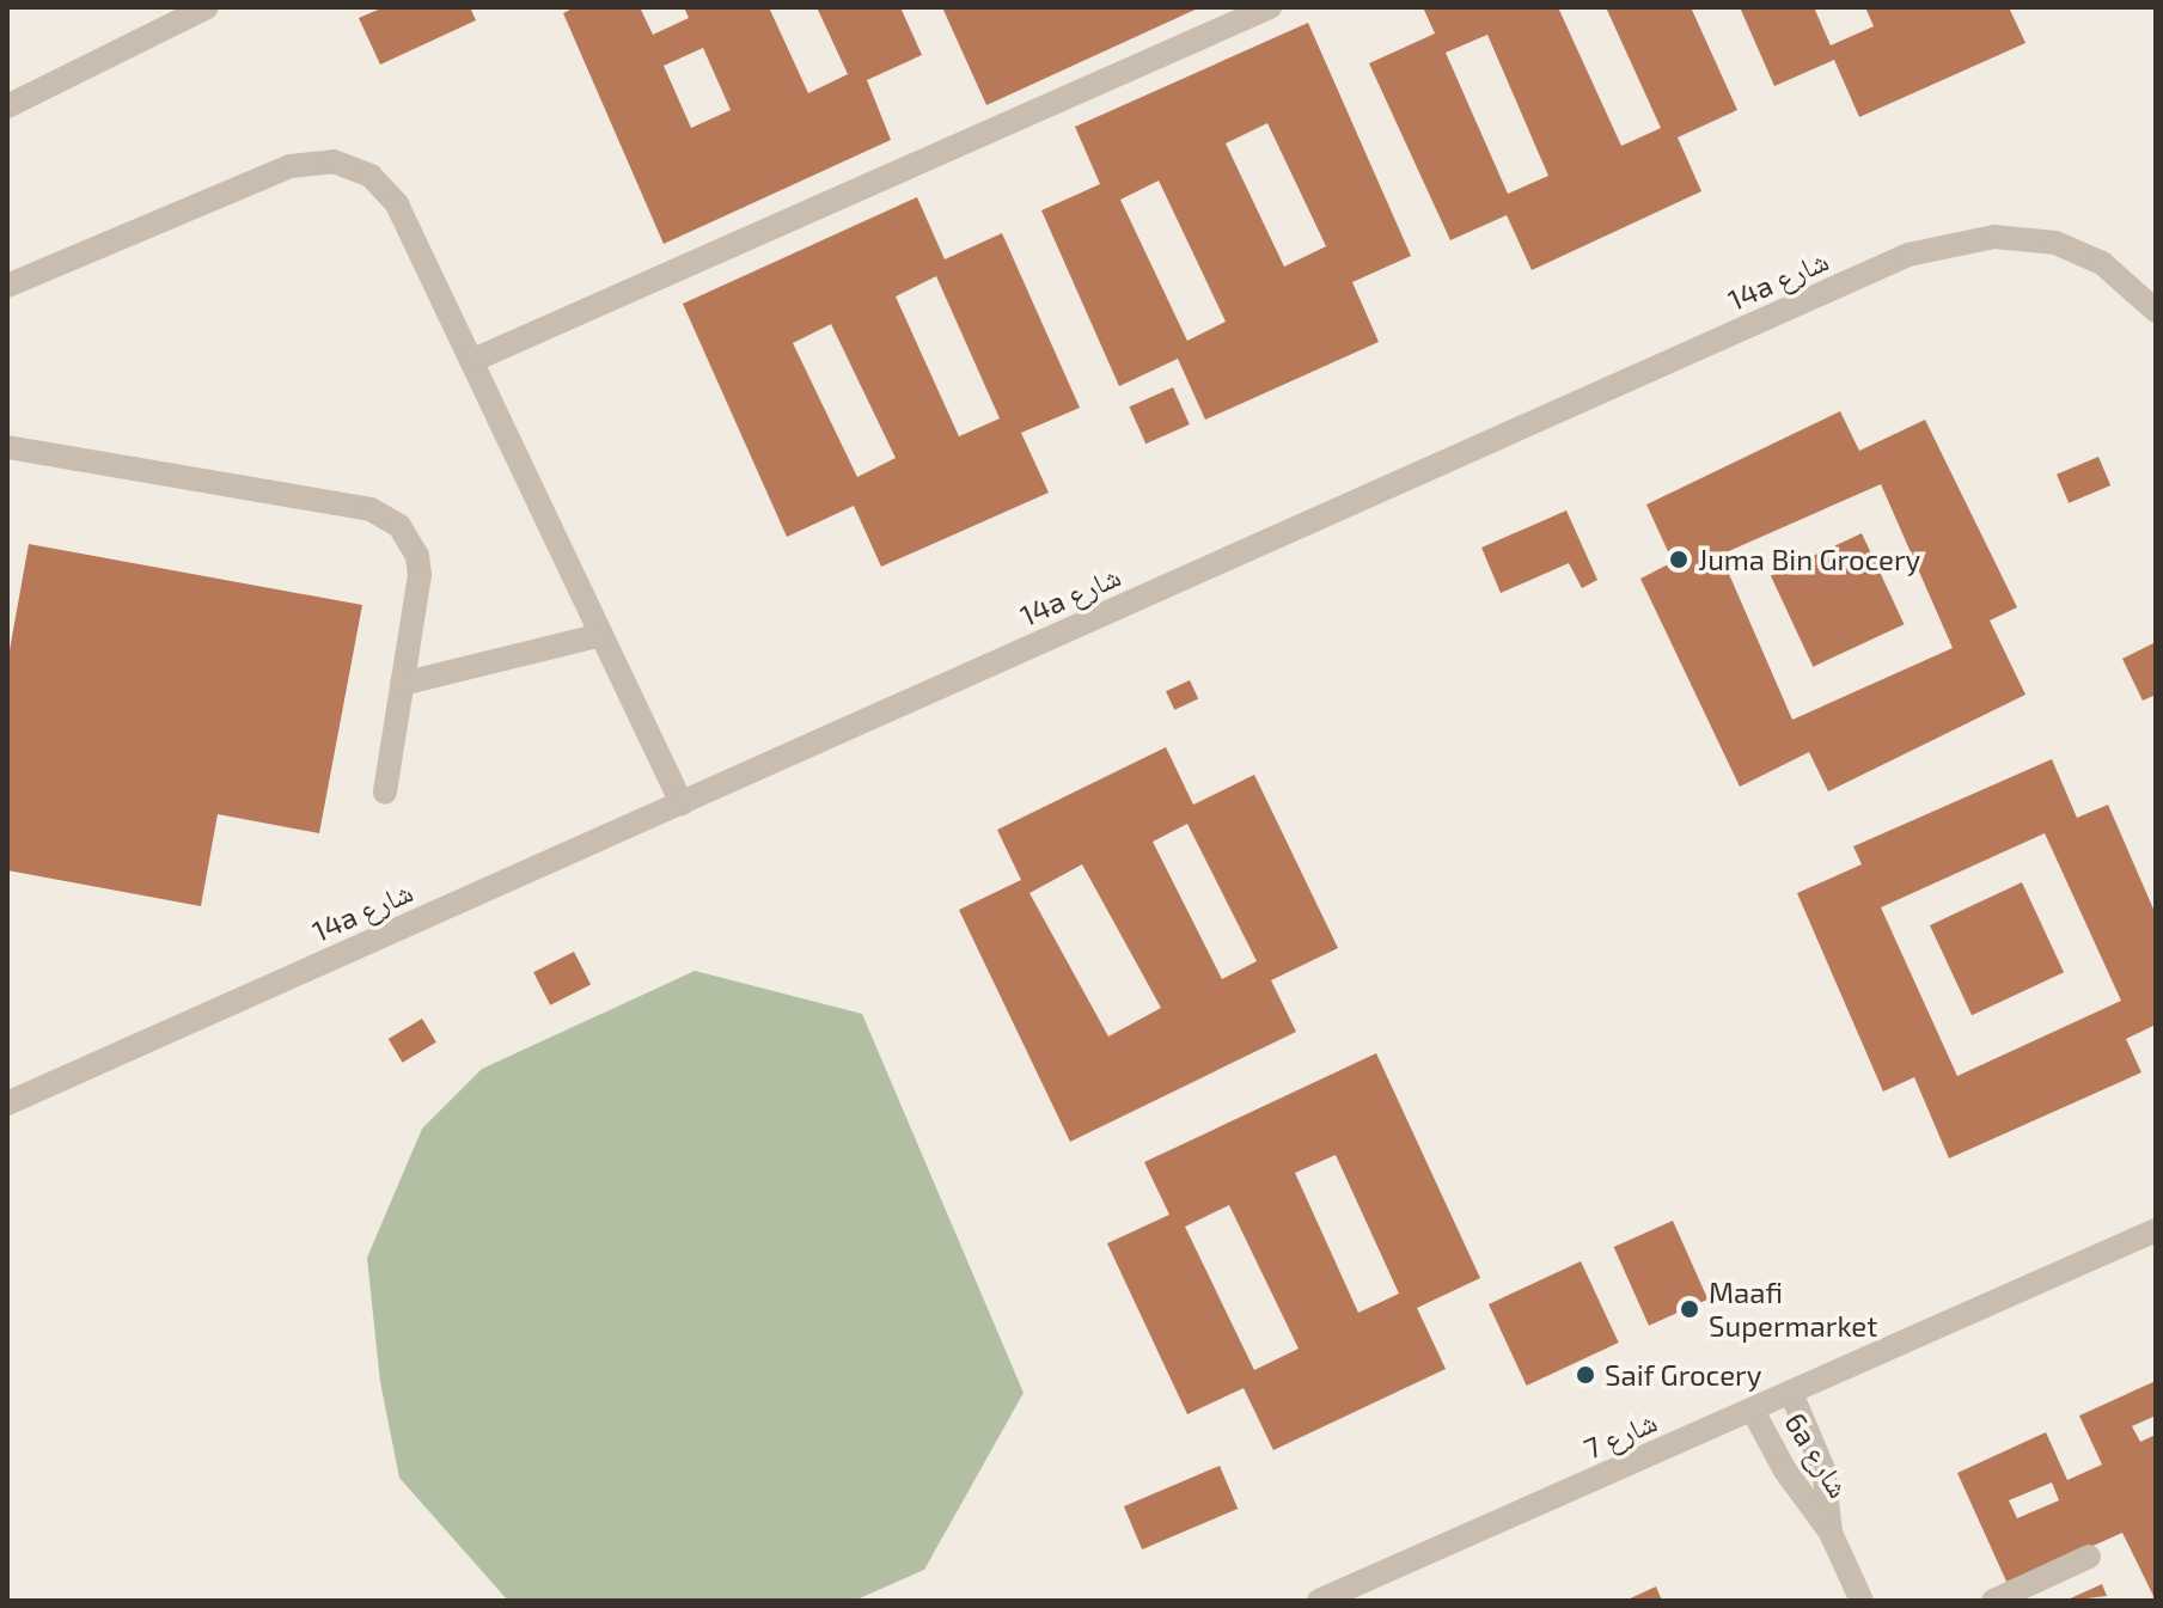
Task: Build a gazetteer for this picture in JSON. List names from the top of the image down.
{
  "streets": {
    "street": ["14a شارع", "شارع 7", "6a شارع"]
  },
  "crossings": [
    ["شارع 7", "6a شارع"]
  ],
  "places": ["Juma Bin Grocery", "Maafi Supermarket", "Saif Grocery"]
}
